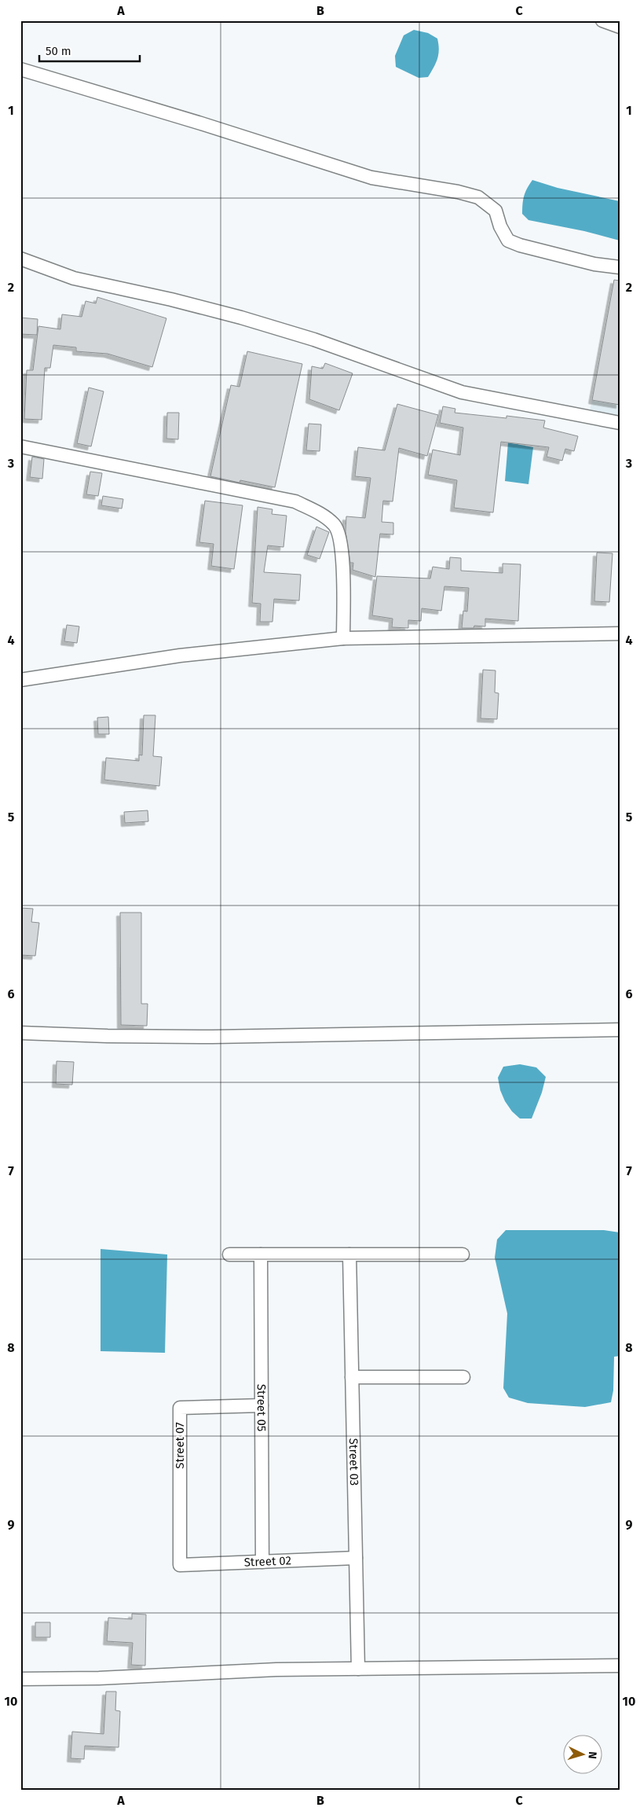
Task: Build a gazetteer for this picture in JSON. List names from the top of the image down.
{
  "streets": {
    "street": [
      "Street 05",
      "Street 07",
      "Street 03",
      "Street 02"
    ]
  },
  "crossings": [
    ["Street 05", "Street 07"],
    ["Street 05", "Street 02"],
    ["Street 07", "Street 02"],
    ["Street 03", "Street 02"]
  ],
  "scale_bar": "50 m",
  "north": "right",
  "grid": {
    "columns": ["A", "B", "C"],
    "rows": [
      "1",
      "2",
      "3",
      "4",
      "5",
      "6",
      "7",
      "8",
      "9",
      "10"
    ]
  }
}
